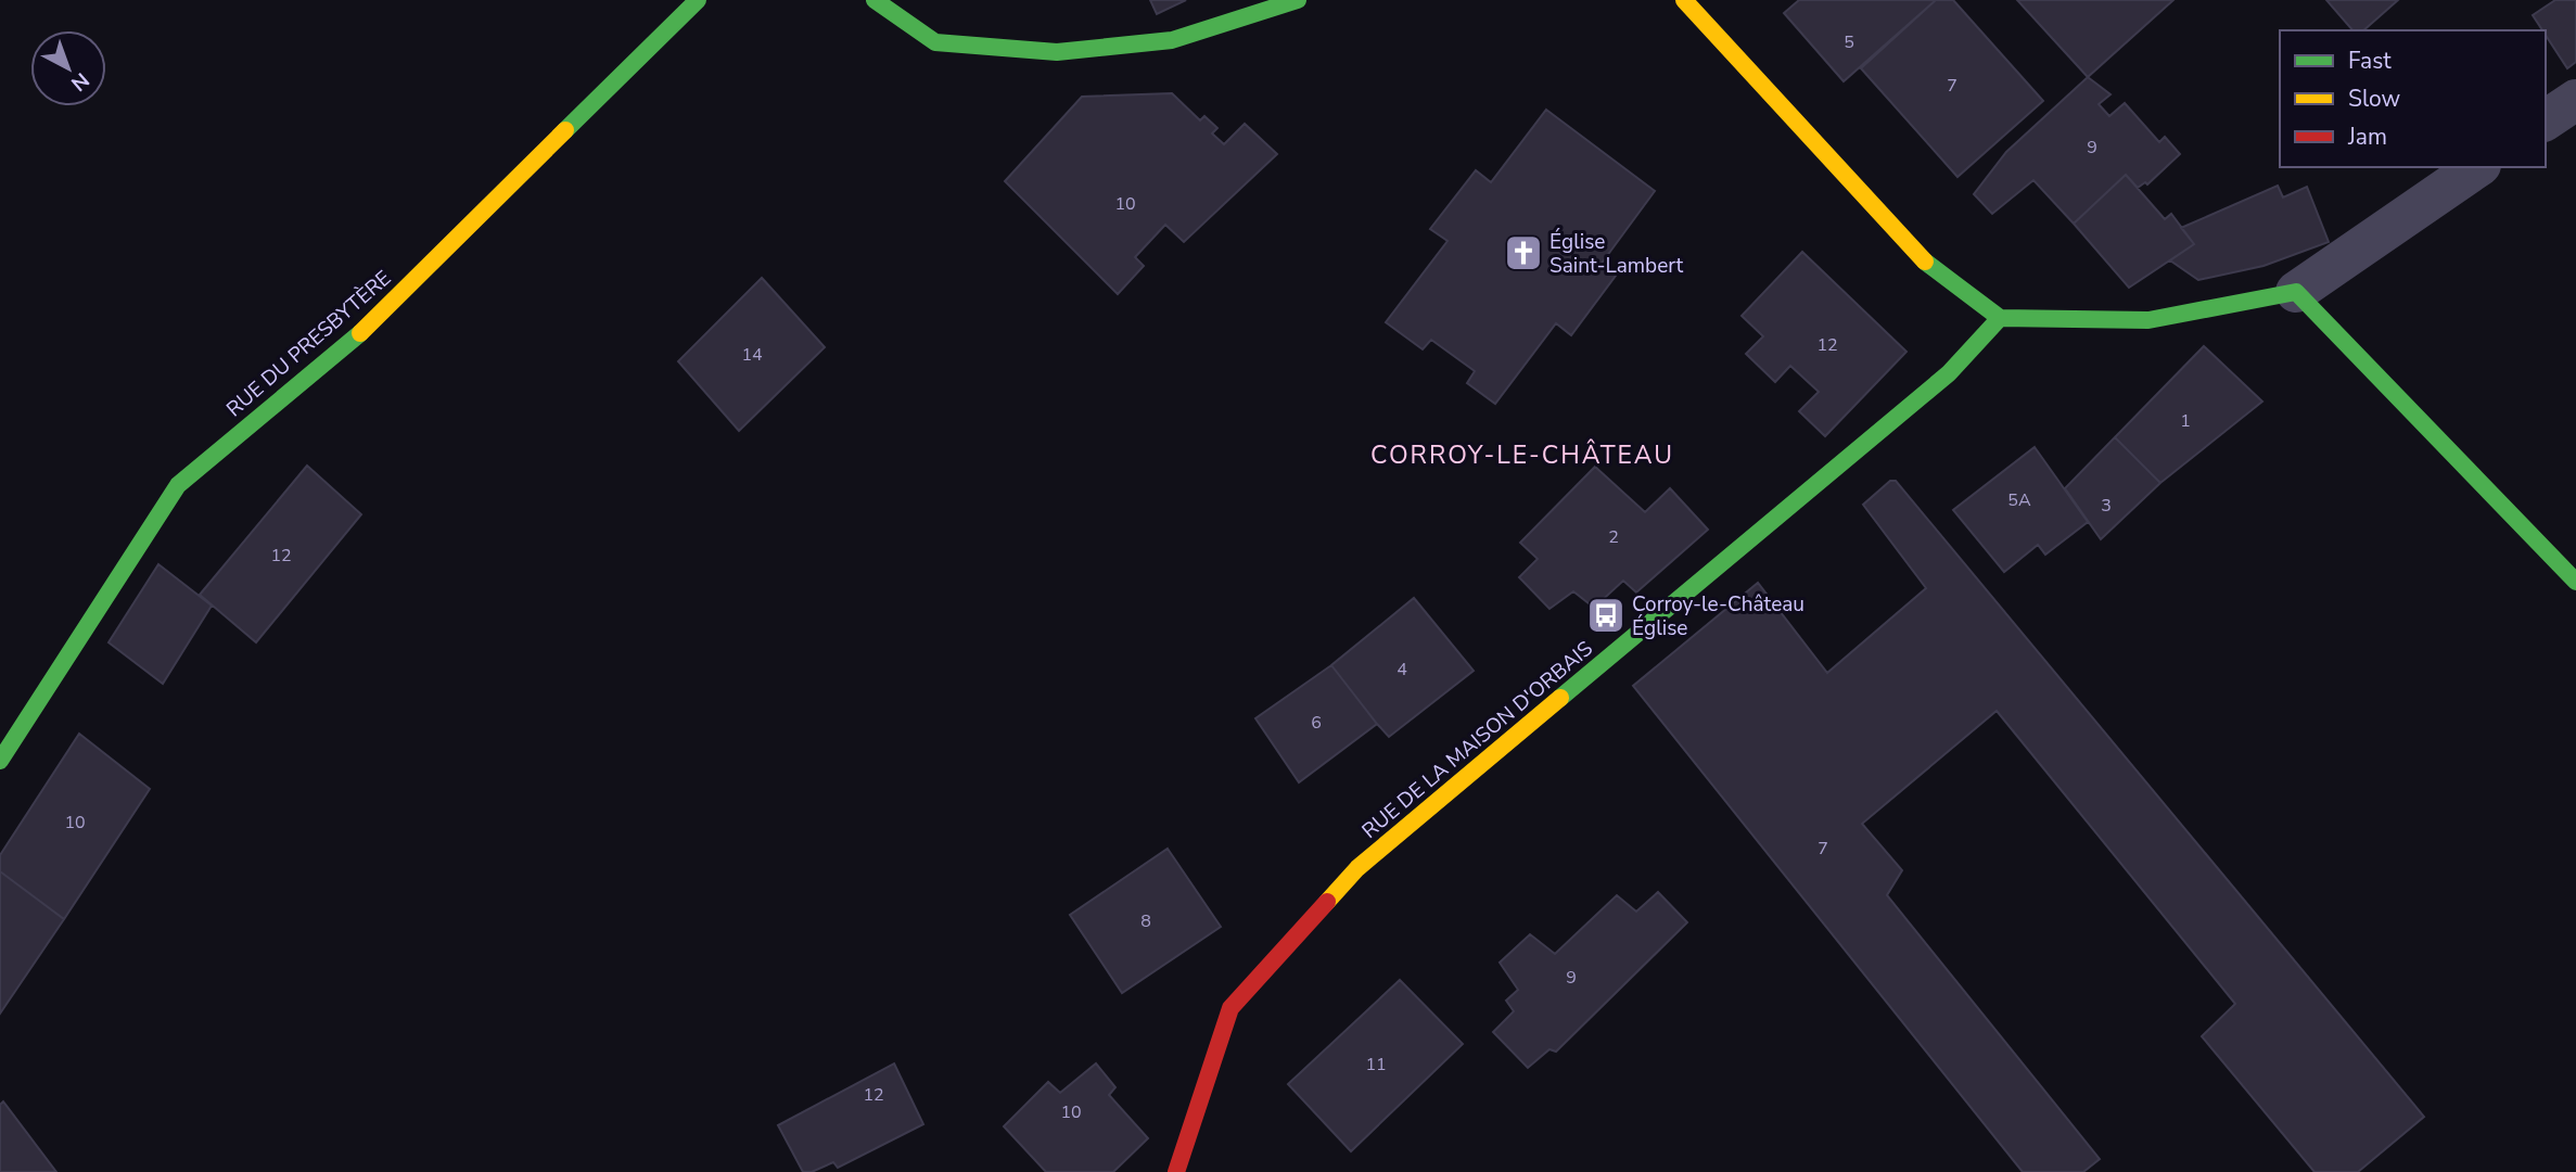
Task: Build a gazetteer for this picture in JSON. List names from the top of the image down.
{
  "streets": {
    "street": ["RUE DU PRESBYTÈRE", "RUE DE LA MAISON D'ORBAIS"]
  },
  "districts": ["CORROY-LE-CHÂTEAU"],
  "places": {
    "church": ["Église Saint-Lambert"],
    "bus stop": ["Corroy-le-Château Église"]
  },
  "house_numbers": [
    "5",
    "7",
    "9",
    "10",
    "12",
    "14",
    "1",
    "5A",
    "3",
    "2",
    "12",
    "4",
    "6",
    "10",
    "7",
    "8",
    "9",
    "11",
    "12",
    "10"
  ],
  "legend": ["Fast", "Slow", "Jam"],
  "north": "bottom right"
}
